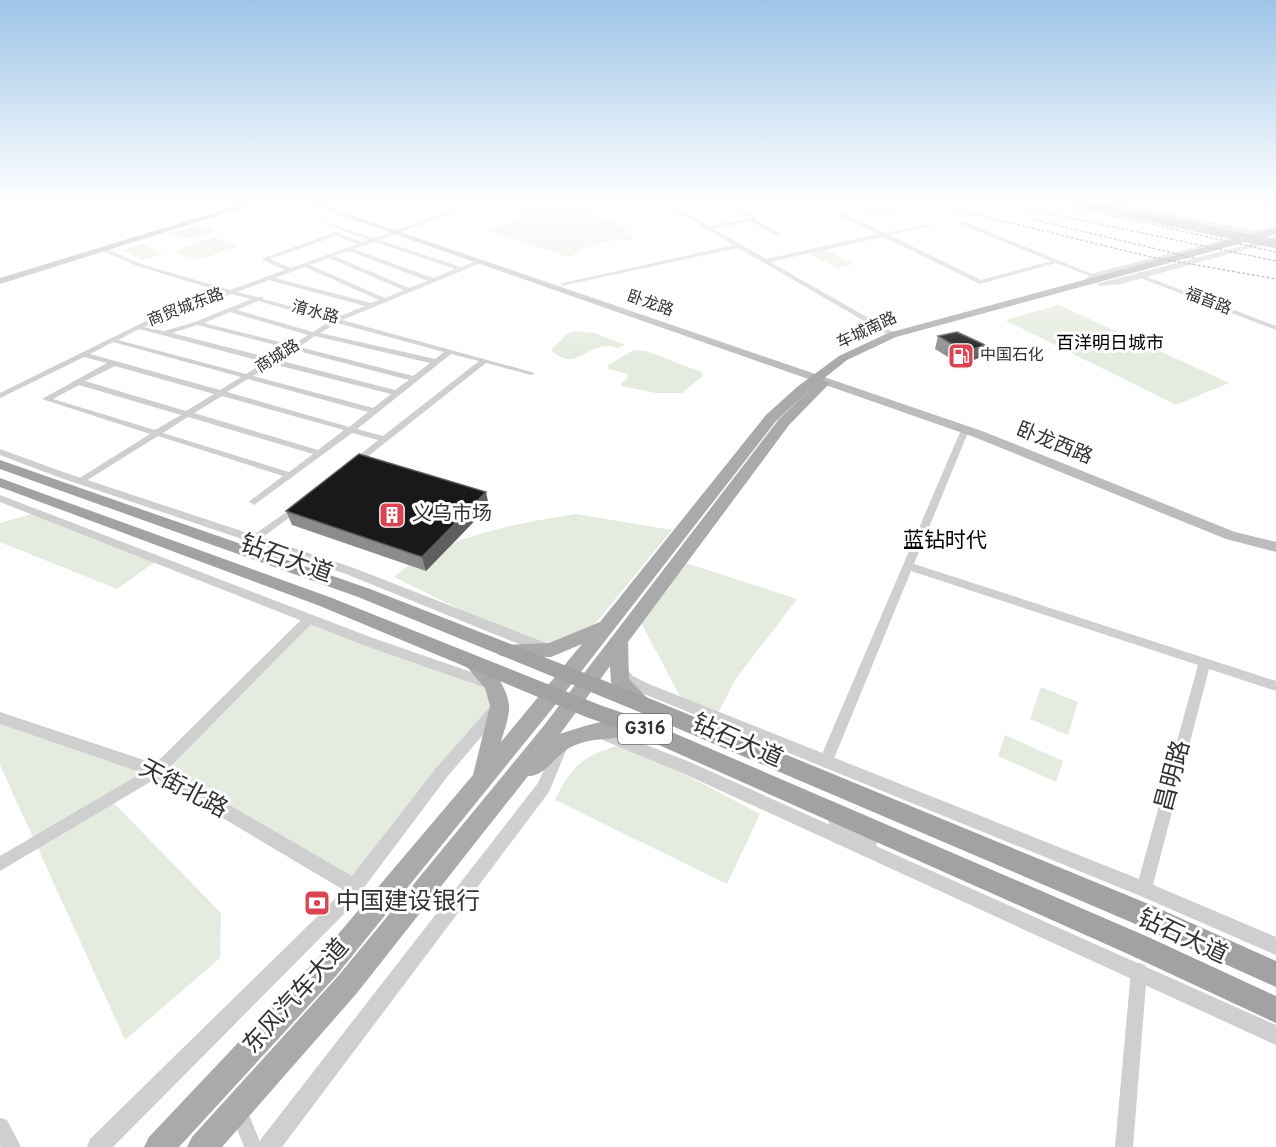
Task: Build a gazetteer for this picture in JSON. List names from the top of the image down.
{
  "streets": {
    "highway": ["钻石大道", "G316"],
    "main road": [
      "卧龙路",
      "车城南路",
      "卧龙西路",
      "东风汽车大道"
    ],
    "street": [
      "福音路",
      "商贸城东路",
      "淯水路",
      "商城路",
      "昌明路",
      "天街北路"
    ]
  },
  "crossings": [
    ["卧龙路", "车城南路"],
    ["卧龙路", "商城路"],
    ["卧龙路", "卧龙西路"],
    ["商贸城东路", "淯水路"],
    ["淯水路", "商城路"],
    ["车城南路", "卧龙西路"],
    ["车城南路", "钻石大道"],
    ["车城南路", "东风汽车大道"],
    ["商城路", "钻石大道"],
    ["钻石大道", "东风汽车大道"]
  ],
  "districts": ["百洋·明日城市", "蓝钻时代"],
  "places": {
    "fuel station": ["中国石化"],
    "building": ["义乌市场"],
    "bank": ["中国建设银行"]
  }
}
